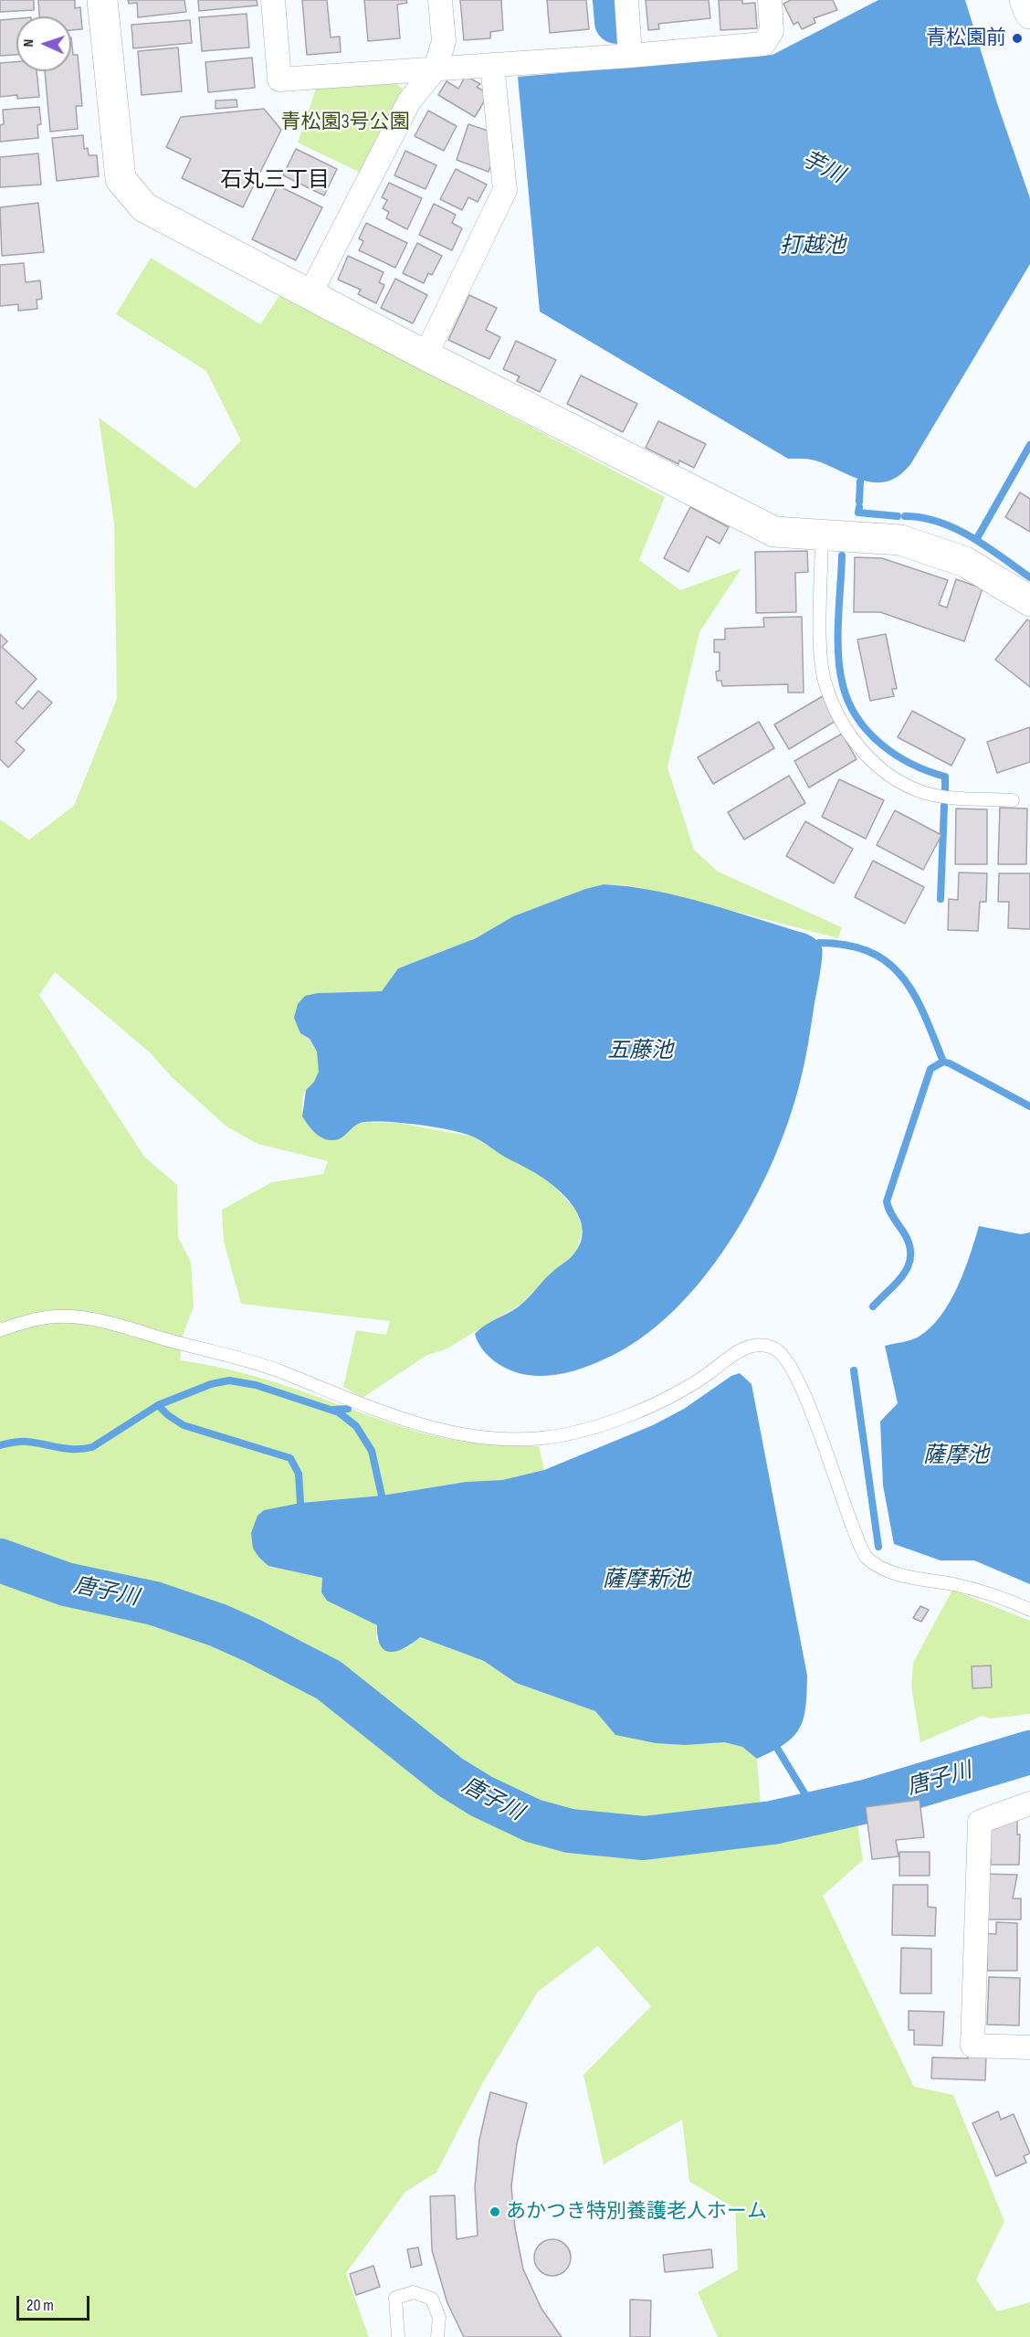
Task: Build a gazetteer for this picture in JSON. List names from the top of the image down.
{
  "districts": ["石丸三丁目"],
  "water": [
    "芋川",
    "打越池",
    "五藤池",
    "薩摩池",
    "薩摩新池",
    "唐子川"
  ],
  "parks": ["青松園3号公園"],
  "places": ["青松園前", "あかつき特別養護老人ホーム"],
  "scale_bar": "20 m",
  "north": "left"
}
